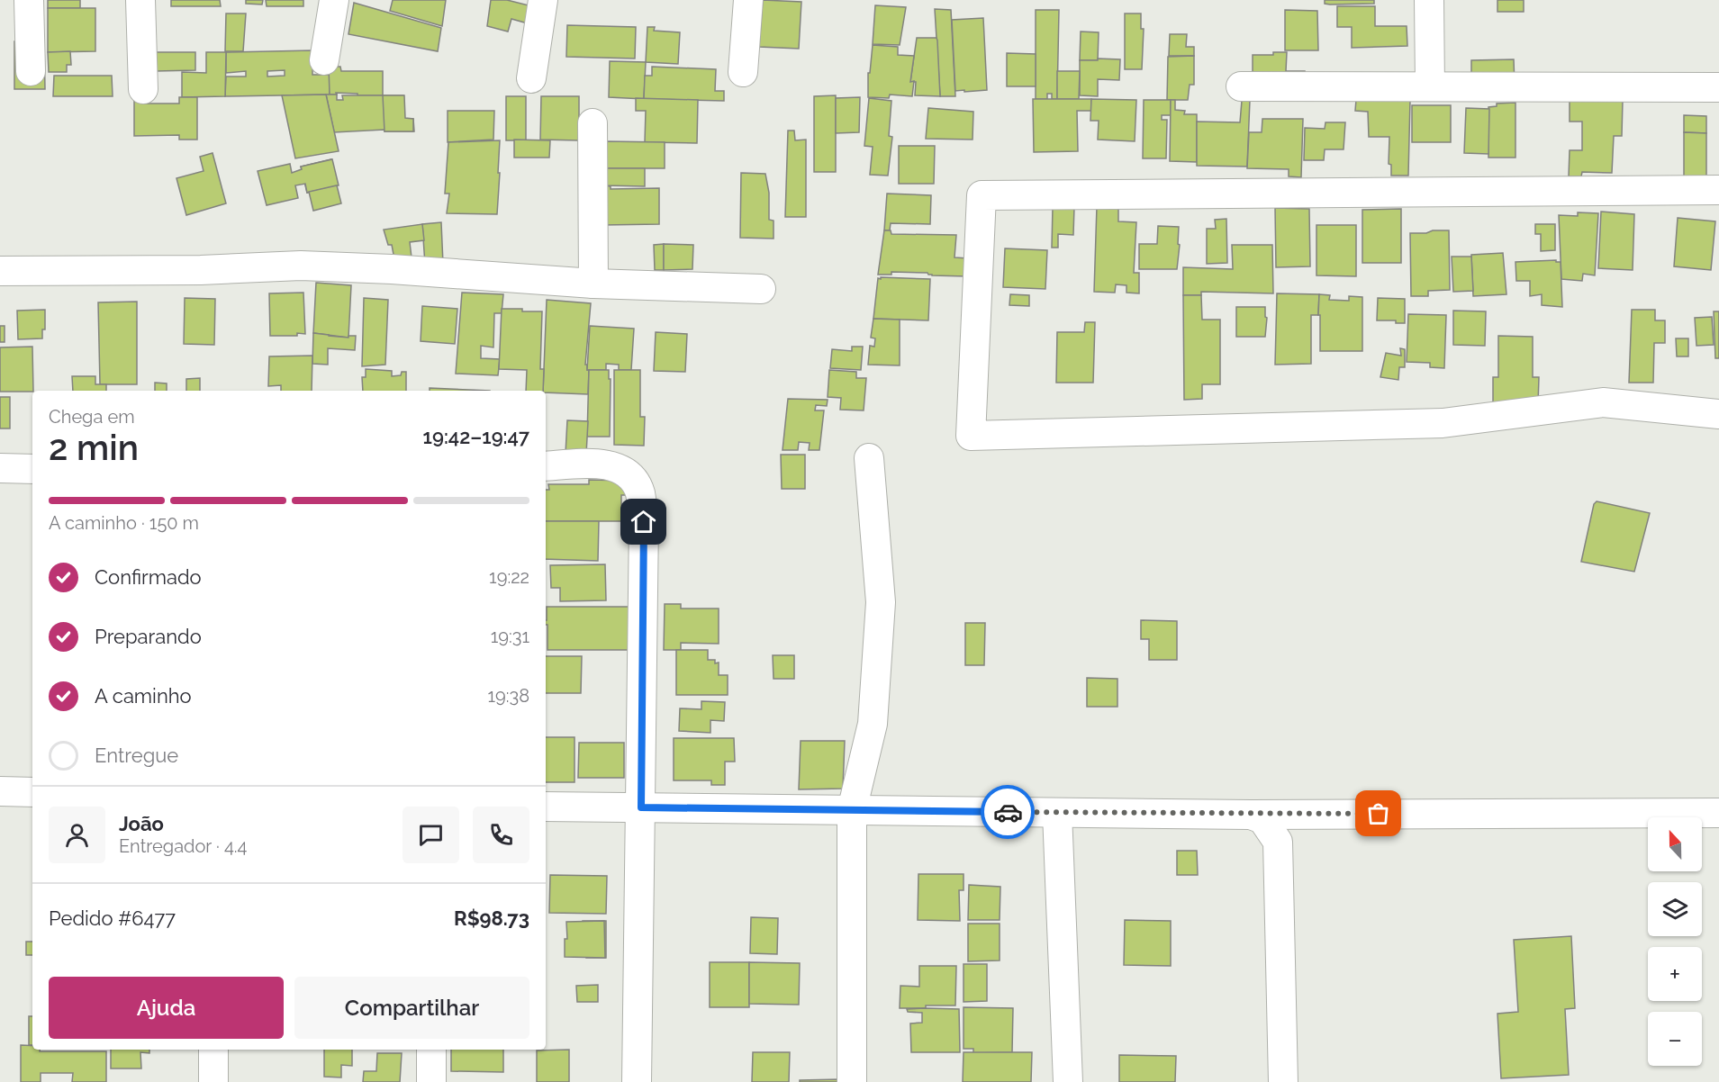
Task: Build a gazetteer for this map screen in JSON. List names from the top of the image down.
{
  "north": "top",
  "page": {
    "heading": ["2 min", "Chega em", "19:42–19:47"],
    "panel": [
      "João",
      "Entregador · 4.4",
      "Pedido #6477",
      "R$98.73"
    ],
    "bar": "A caminho · 150 m",
    "list": [
      ["Confirmado", "19:22"],
      ["Preparando", "19:31"],
      ["A caminho", "19:38"],
      "Entregue"
    ],
    "map_buttons": ["+", "−"],
    "buttons": ["Ajuda", "Compartilhar"]
  }
}
